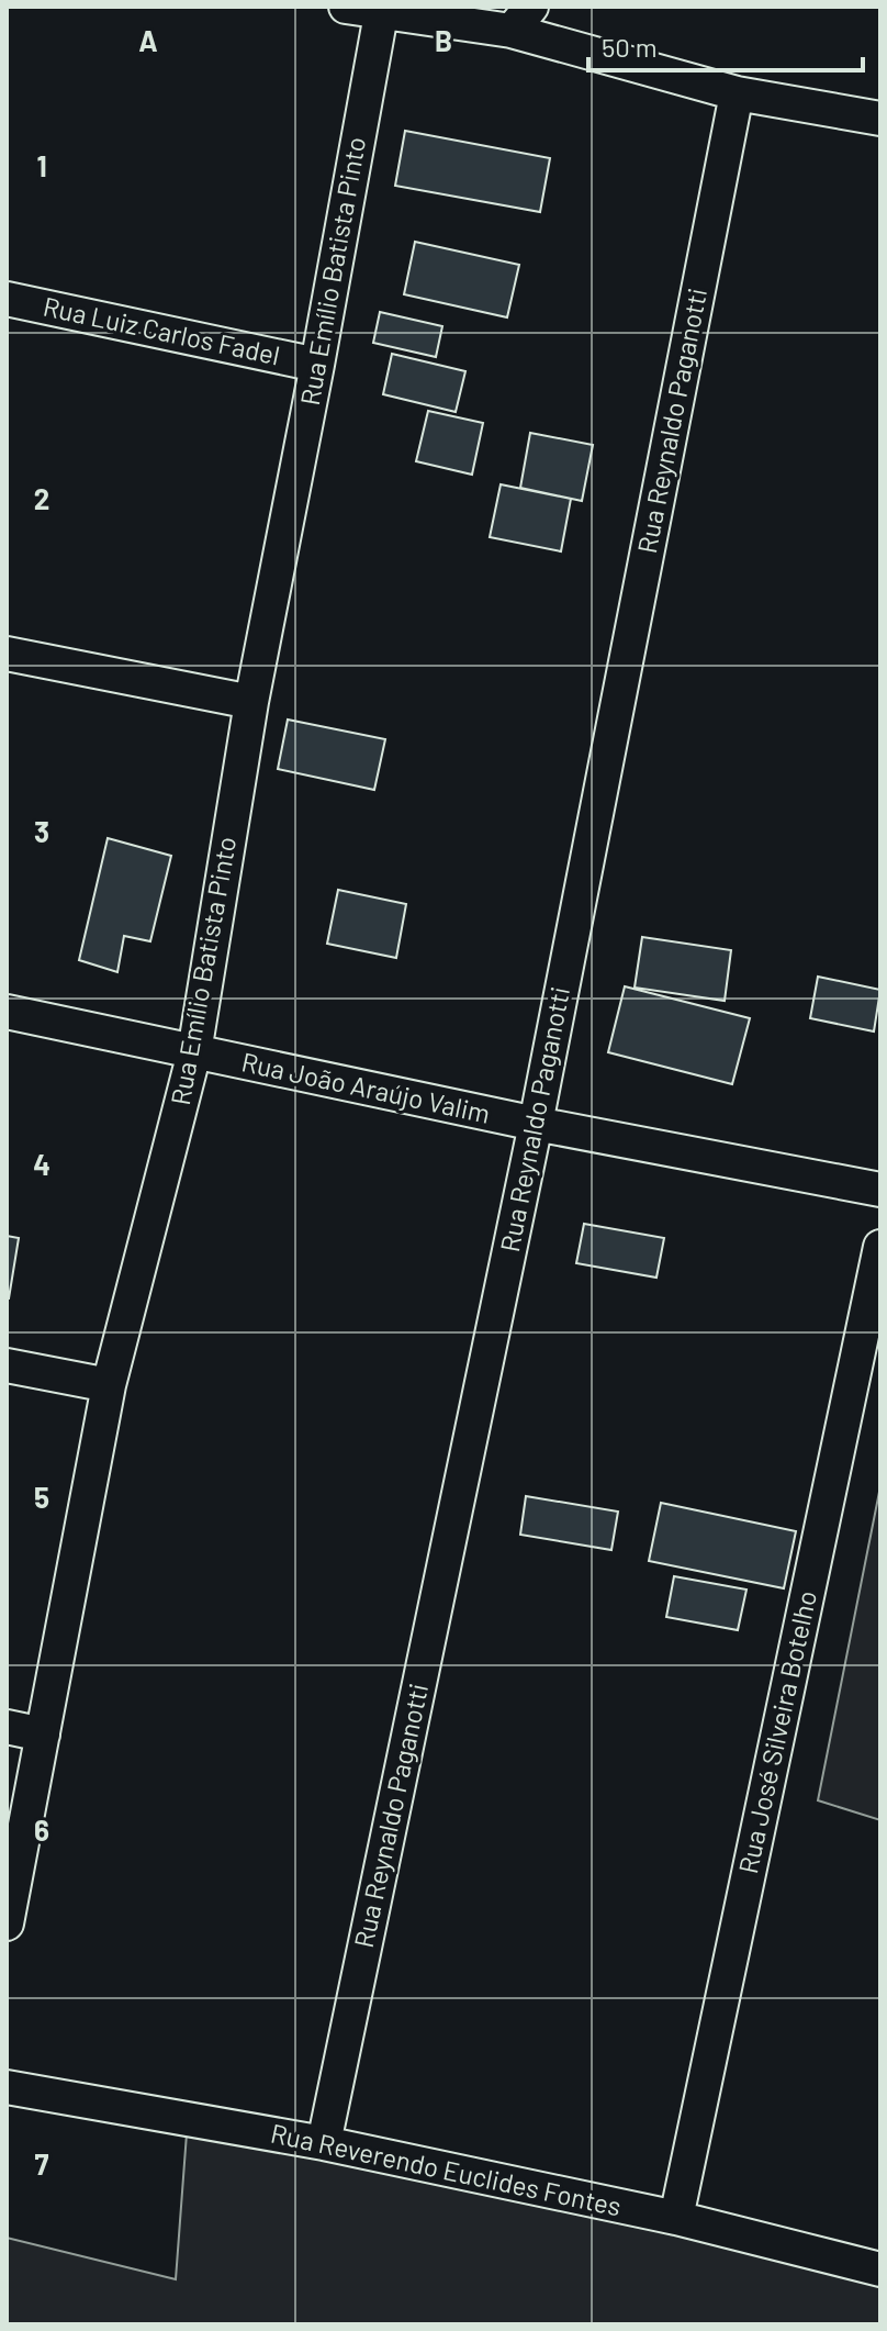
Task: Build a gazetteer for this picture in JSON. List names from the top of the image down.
{
  "streets": {
    "street": [
      "Rua Emílio Batista Pinto",
      "Rua Luiz Carlos Fadel",
      "Rua Reynaldo Paganotti",
      "Rua João Araújo Valim",
      "Rua José Silveira Botelho",
      "Rua Reverendo Euclides Fontes"
    ]
  },
  "crossings": [
    ["Rua Emílio Batista Pinto", "Rua Luiz Carlos Fadel"],
    ["Rua Emílio Batista Pinto", "Rua João Araújo Valim"],
    ["Rua Reynaldo Paganotti", "Rua João Araújo Valim"],
    ["Rua Reynaldo Paganotti", "Rua Reverendo Euclides Fontes"],
    ["Rua José Silveira Botelho", "Rua Reverendo Euclides Fontes"]
  ],
  "scale_bar": "50 m",
  "grid": {
    "columns": ["A", "B"],
    "rows": [
      "1",
      "2",
      "3",
      "4",
      "5",
      "6",
      "7"
    ]
  }
}
